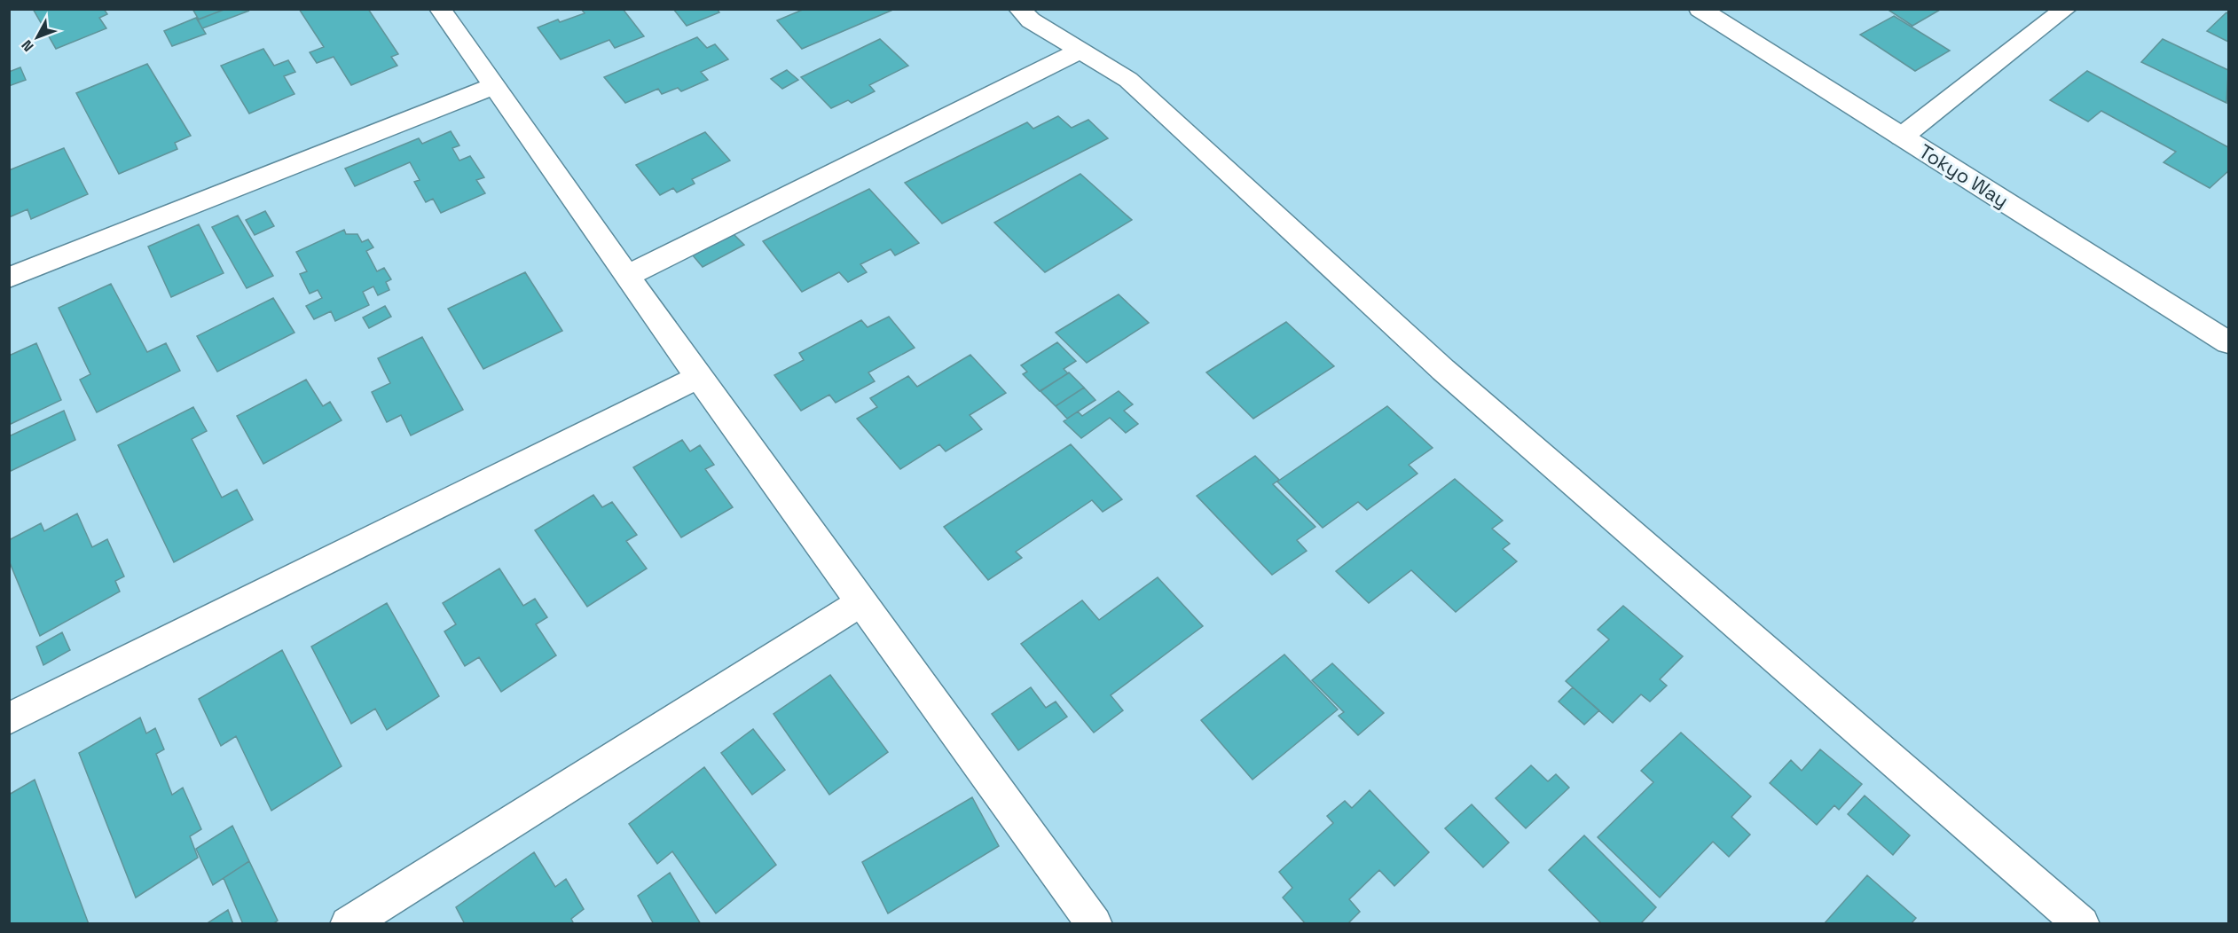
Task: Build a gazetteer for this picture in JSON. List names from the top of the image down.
{
  "streets": {
    "street": ["Tokyo Way"]
  },
  "north": "bottom left"
}
